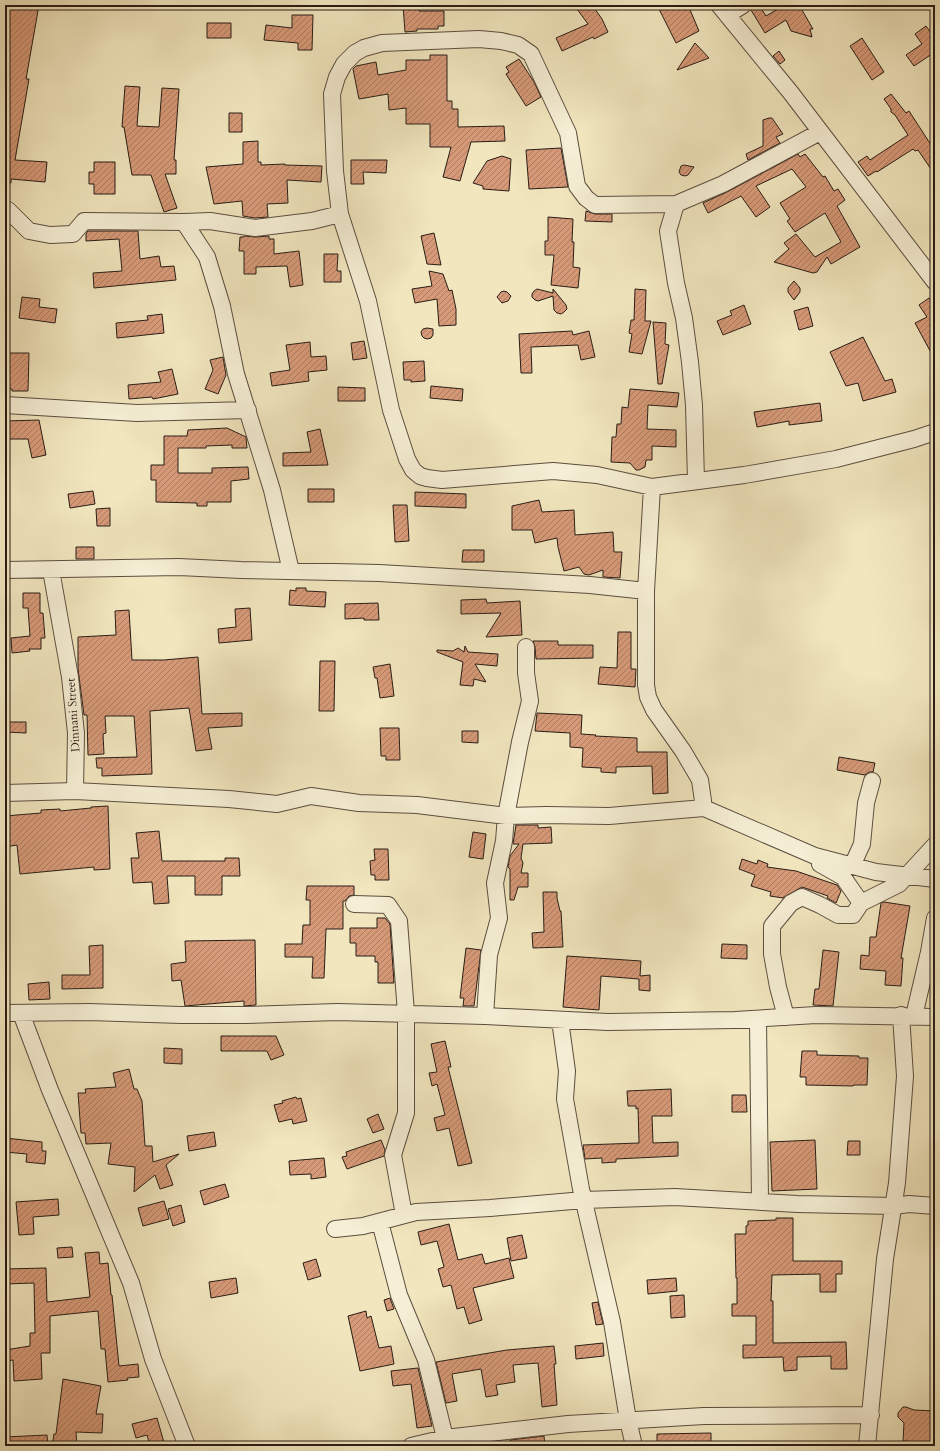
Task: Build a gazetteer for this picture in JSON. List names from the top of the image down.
{
  "streets": {
    "street": ["Dinnani Street"]
  }
}
